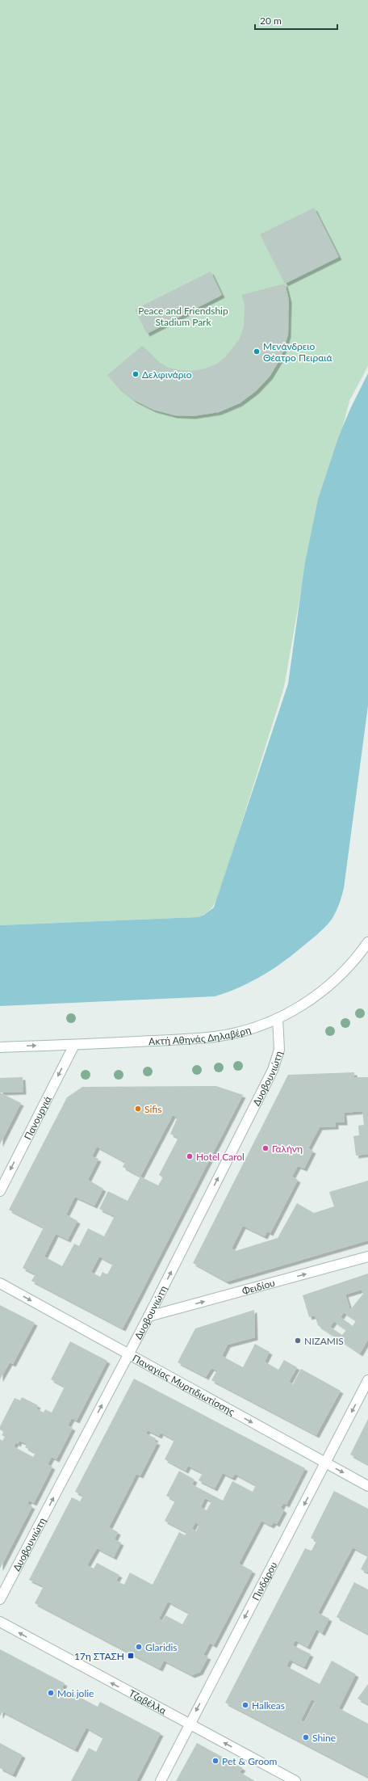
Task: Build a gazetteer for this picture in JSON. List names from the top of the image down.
{
  "streets": {
    "street": [
      "Ακτή Αθηνάς Δηλαβέρη",
      "Δυοβουνιώτη",
      "Πανουργιά",
      "Φειδίου",
      "Παναγίας Μυρτιδιωτίσσης",
      "Πινδάρου",
      "Τζαβέλλα"
    ]
  },
  "crossings": [
    ["Ακτή Αθηνάς Δηλαβέρη", "Δυοβουνιώτη"],
    ["Ακτή Αθηνάς Δηλαβέρη", "Πανουργιά"],
    ["Δυοβουνιώτη", "Φειδίου"],
    ["Δυοβουνιώτη", "Παναγίας Μυρτιδιωτίσσης"],
    ["Παναγίας Μυρτιδιωτίσσης", "Πινδάρου"],
    ["Πινδάρου", "Τζαβέλλα"]
  ],
  "one_way": [
    "Δυοβουνιώτη",
    "Πανουργιά",
    "Φειδίου",
    "Παναγίας Μυρτιδιωτίσσης",
    "Πινδάρου",
    "Τζαβέλλα"
  ],
  "parks": ["Peace and Friendship Stadium Park"],
  "places": {
    "other": [
      "Μενάνδρειο Θέατρο Πειραιά",
      "Δελφινάριο",
      "Sifis",
      "Γαλήνη",
      "Hotel Carol",
      "NIZAMIS",
      "Glaridis",
      "Moi jolie",
      "Halkeas",
      "Shine",
      "Pet & Groom"
    ],
    "transit": ["17η ΣΤΑΣΗ"]
  },
  "scale_bar": "20 m"
}
